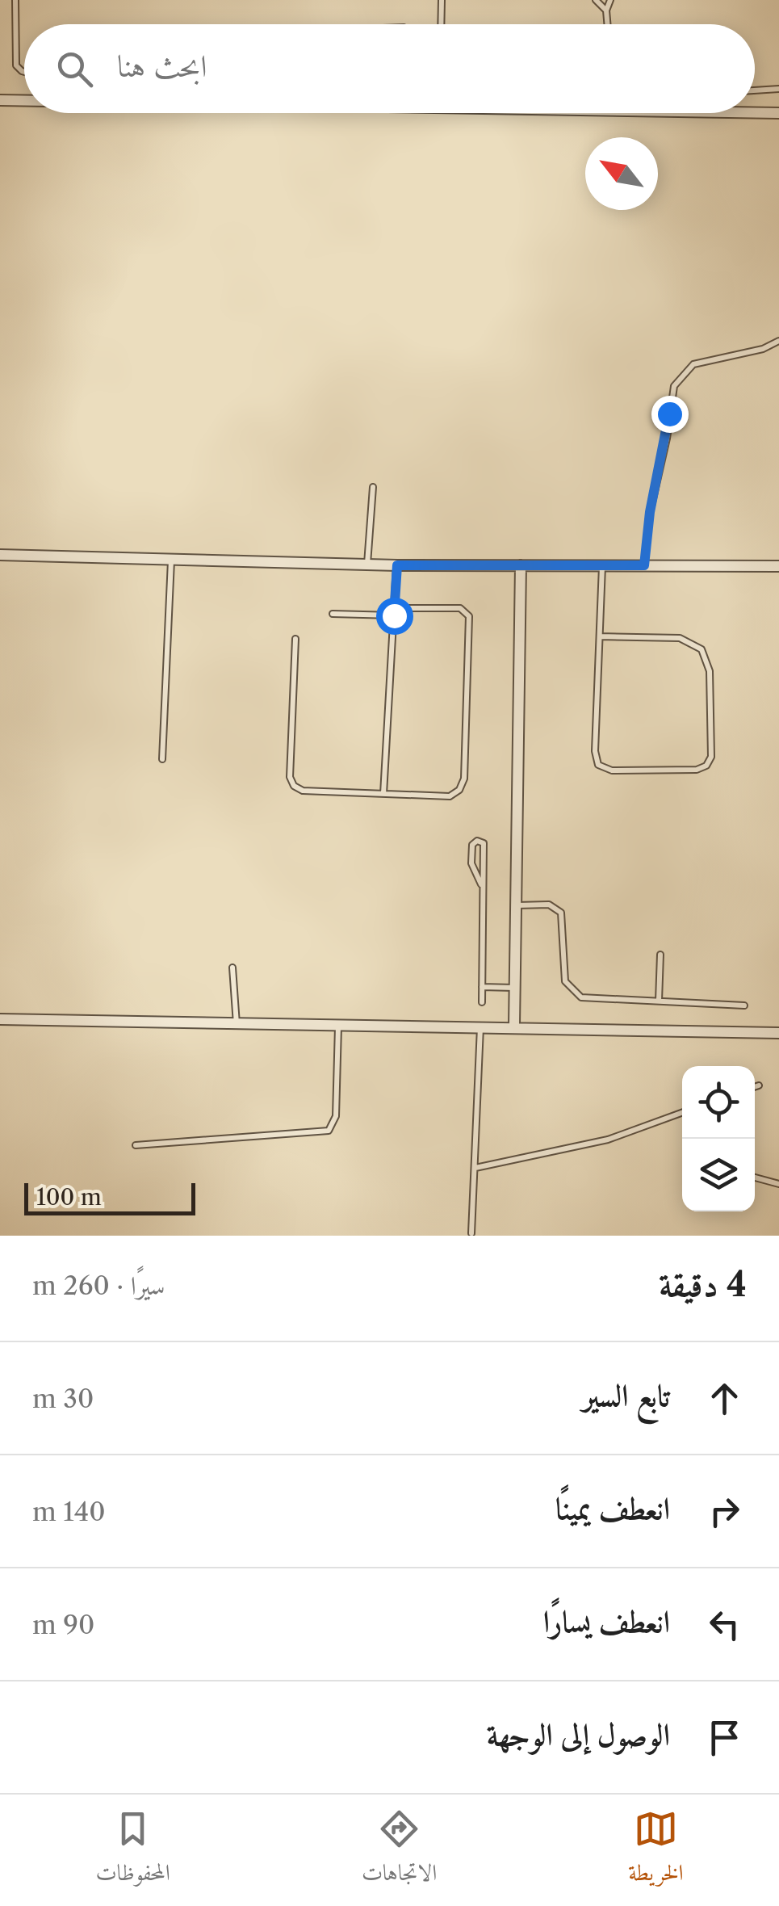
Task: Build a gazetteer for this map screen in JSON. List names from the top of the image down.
{
  "scale_bar": "100 m",
  "north": "top left",
  "page": {
    "search": "ابحث هنا",
    "scale": "100 m",
    "heading": ["4 دقيقة", "سيرًا · 260 m"],
    "list": [
      ["تابع السير", "30 m"],
      ["انعطف يمينًا", "140 m"],
      ["انعطف يسارًا", "90 m"],
      "الوصول إلى الوجهة"
    ],
    "nav": ["الخريطة", "الاتجاهات", "المحفوظات"]
  }
}
